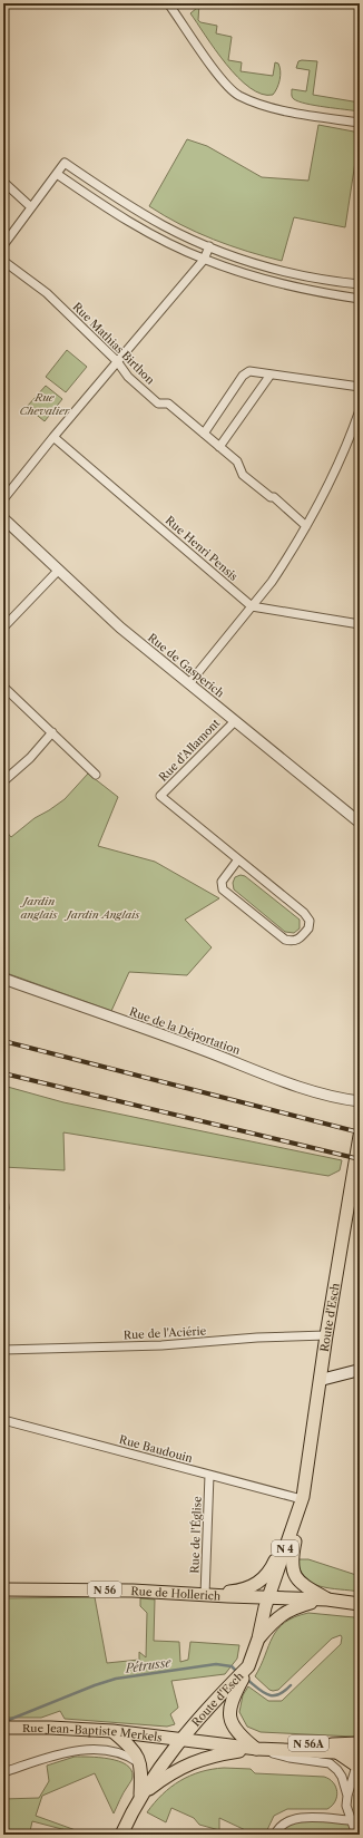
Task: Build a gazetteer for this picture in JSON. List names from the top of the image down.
{
  "streets": {
    "main road": [
      "Route d'Esch",
      "N 4",
      "N 56",
      "Rue de Hollerich",
      "Rue Jean-Baptiste Merkels",
      "N 56A"
    ],
    "street": [
      "Rue Mathias Birthon",
      "Rue Henri Pensis",
      "Rue de Gasperich",
      "Rue d'Allamont",
      "Rue de la Déportation",
      "Rue de l'Aciérie",
      "Rue Baudouin",
      "Rue de l'Église"
    ]
  },
  "crossings": [
    ["Rue de Gasperich", "Rue d'Allamont"],
    ["Route d'Esch", "Rue de l'Aciérie"],
    ["Route d'Esch", "Rue Baudouin"],
    ["Route d'Esch", "Rue de l'Église"],
    ["Route d'Esch", "N 4"],
    ["Route d'Esch", "N 56"],
    ["Route d'Esch", "Rue de Hollerich"],
    ["Route d'Esch", "Rue Jean-Baptiste Merkels"],
    ["Route d'Esch", "N 56A"],
    ["Rue Baudouin", "Rue de l'Église"],
    ["Rue Baudouin", "N 4"],
    ["Rue de l'Église", "Rue de Hollerich"],
    ["N 4", "N 56"],
    ["N 4", "N 56A"],
    ["N 56", "Rue de Hollerich"],
    ["Rue Jean-Baptiste Merkels", "N 56A"]
  ],
  "water": ["Pétrusse"],
  "parks": ["Rue Chevalier", "Jardin anglais", "Jardin Anglais"]
}
